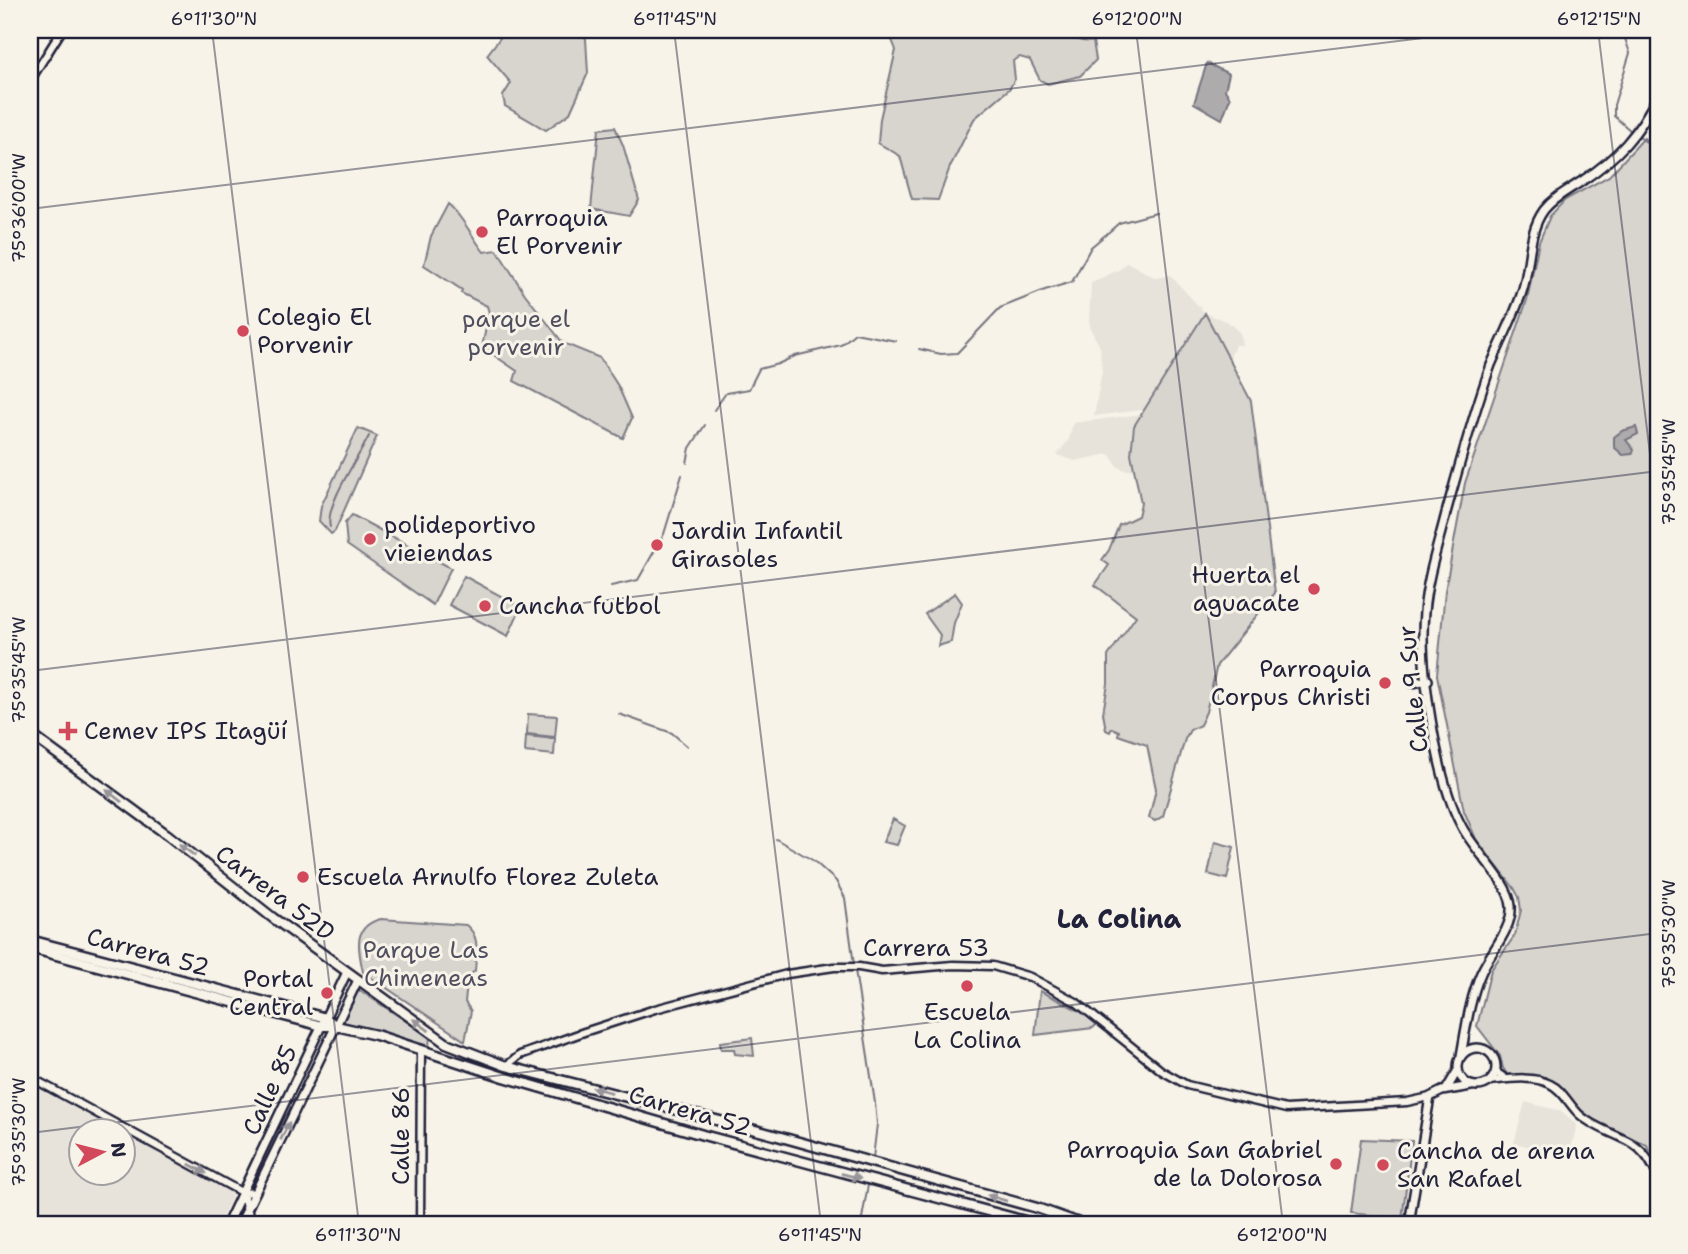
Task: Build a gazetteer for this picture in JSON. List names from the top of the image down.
{
  "streets": {
    "main road": [
      "Calle 9 Sur",
      "Carrera 52D",
      "Carrera 53",
      "Carrera 52",
      "Calle 85"
    ],
    "street": ["Calle 86"]
  },
  "crossings": [
    ["Calle 9 Sur", "Carrera 53"],
    ["Carrera 52D", "Carrera 53"],
    ["Carrera 52D", "Carrera 52"],
    ["Carrera 52D", "Calle 85"],
    ["Carrera 53", "Carrera 52"],
    ["Carrera 52", "Calle 85"],
    ["Carrera 52", "Calle 86"]
  ],
  "one_way": ["Carrera 52D"],
  "districts": ["La Colina"],
  "parks": ["parque el porvenir", "Parque Las Chimeneas"],
  "places": {
    "other": [
      "Parroquia El Porvenir",
      "Colegio El Porvenir",
      "polideportivo vieiendas",
      "Jardin Infantil Girasoles",
      "Huerta el aguacate",
      "Cancha futbol",
      "Parroquia Corpus Christi",
      "Escuela Arnulfo Florez Zuleta",
      "Escuela La Colina",
      "Portal Central",
      "Parroquia San Gabriel de la Dolorosa",
      "Cancha de arena San Rafael"
    ],
    "health": ["Cemev IPS Itagüí"]
  },
  "north": "right",
  "coordinates": [
    "6°11'30\"N",
    "6°11'45\"N",
    "6°12'00\"N",
    "6°12'15\"N",
    "75°36'00\"W",
    "75°35'45\"W",
    "75°35'30\"W"
  ]
}
